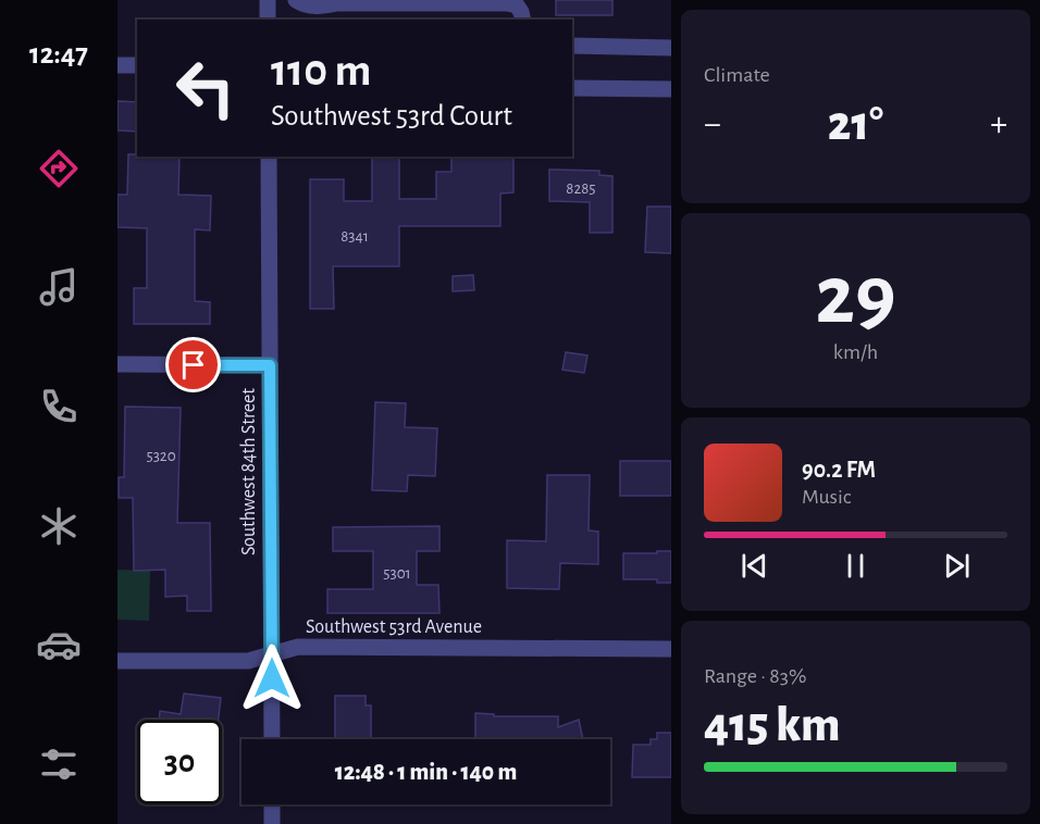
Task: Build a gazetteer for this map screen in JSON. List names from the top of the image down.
{
  "streets": {
    "street": ["Southwest 84th Street", "Southwest 53rd Avenue"]
  },
  "crossings": [
    ["Southwest 84th Street", "Southwest 53rd Avenue"]
  ],
  "house_numbers": [
    "8285",
    "8341",
    "5320",
    "5301"
  ],
  "page": {
    "tabs": "12:47",
    "tile": [
      "Climate",
      ["29", "km/h"],
      ["Range · 83%", "415 km"]
    ],
    "turn": ["110 m", "Southwest 53rd Court"],
    "heat": ["−", "21°", "+"],
    "song": ["90.2 FM", "Music"],
    "limit": "30",
    "trip": "12:48 · 1 min · 140 m"
  }
}
